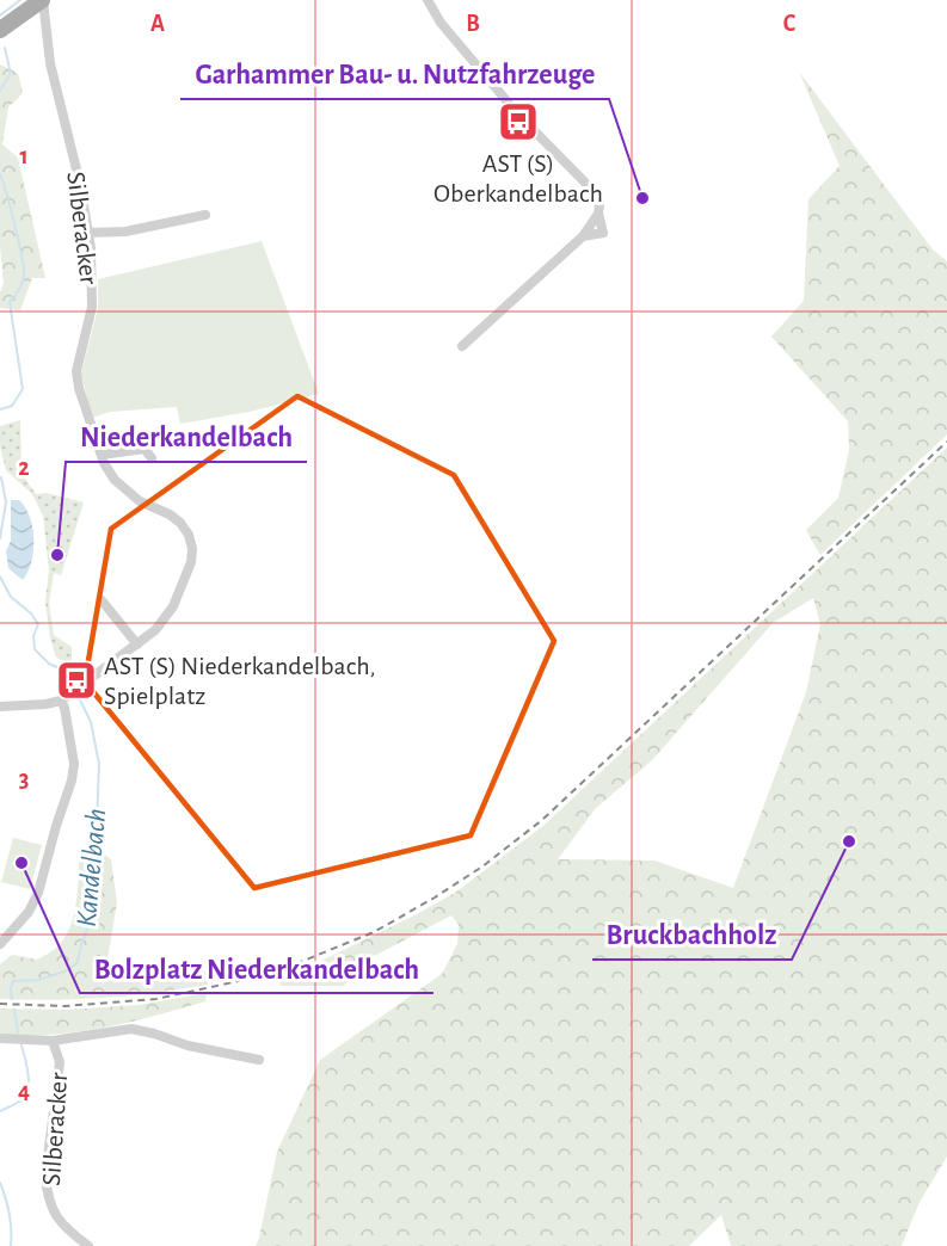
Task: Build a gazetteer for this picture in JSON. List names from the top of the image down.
{
  "streets": {
    "street": ["Silberacker"]
  },
  "water": ["Kandelbach"],
  "places": {
    "bus stop": ["AST (S) Oberkandelbach", "AST (S) Niederkandelbach, Spielplatz"],
    "other": [
      "Garhammer Bau- u. Nutzfahrzeuge",
      "Niederkandelbach",
      "Bruckbachholz",
      "Bolzplatz Niederkandelbach"
    ]
  },
  "grid": {
    "columns": ["A", "B", "C"],
    "rows": [
      "1",
      "2",
      "3",
      "4"
    ]
  }
}
